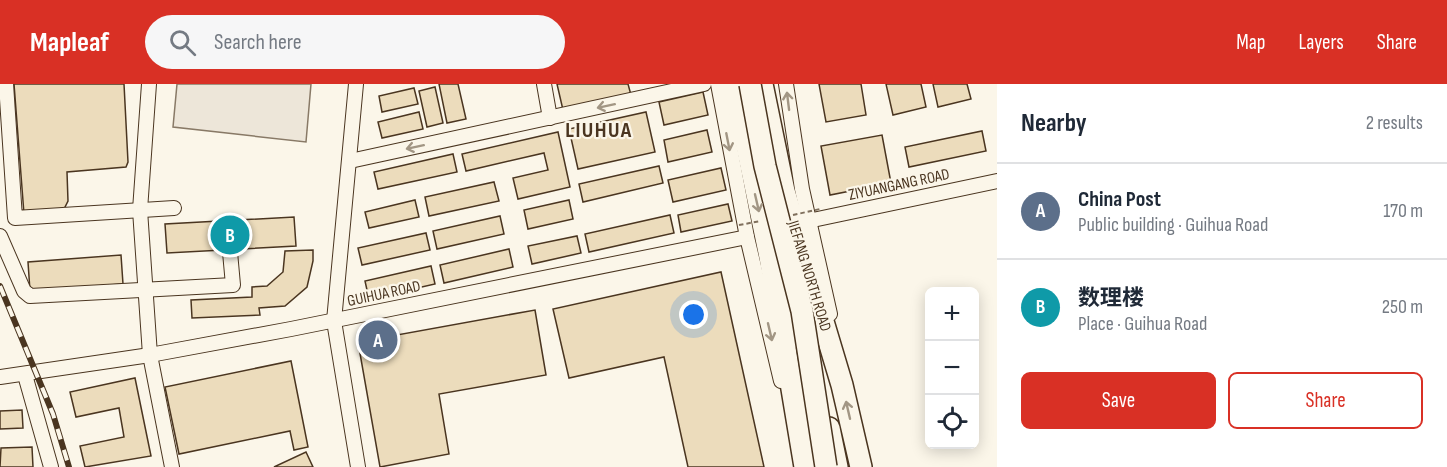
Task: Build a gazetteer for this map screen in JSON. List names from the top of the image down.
{
  "streets": {
    "highway": ["JIEFANG NORTH ROAD"],
    "street": ["ZIYUANGANG ROAD", "GUIHUA ROAD"]
  },
  "districts": ["LIUHUA"],
  "page": {
    "header": "Mapleaf",
    "search": "Search here",
    "nav": ["Map", "Layers", "Share"],
    "heading": ["Nearby", "2 results"],
    "list": [
      {
        "mark": "A",
        "name": "China Post",
        "note": "Public building · Guihua Road",
        "value": "170 m"
      },
      {
        "mark": "B",
        "name": "数理楼",
        "note": "Place · Guihua Road",
        "value": "250 m"
      }
    ],
    "pins": ["B", "A"],
    "map_buttons": ["+", "−"],
    "buttons": ["Save", "Share"]
  }
}
